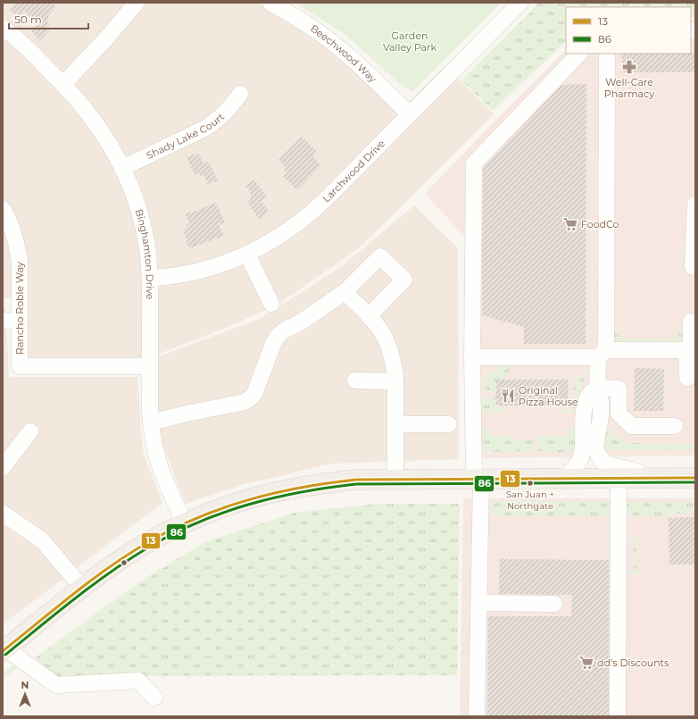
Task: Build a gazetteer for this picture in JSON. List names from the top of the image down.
{
  "streets": {
    "street": [
      "Beechwood Way",
      "Shady Lake Court",
      "Larchwood Drive",
      "Binghamton Drive",
      "Rancho Roble Way"
    ]
  },
  "crossings": [
    ["Beechwood Way", "Larchwood Drive"],
    ["Shady Lake Court", "Binghamton Drive"],
    ["Larchwood Drive", "Binghamton Drive"],
    ["Binghamton Drive", "Rancho Roble Way"]
  ],
  "parks": ["Garden Valley Park"],
  "places": {
    "pharmacy": ["Well-Care Pharmacy"],
    "supermarket": ["FoodCo", "dd's Discounts"],
    "restaurant": ["Original Pizza House"],
    "other": ["San Juan + Northgate"]
  },
  "lines": ["transit line 13", "transit line 86"],
  "legend": ["13", "86"],
  "scale_bar": "50 m",
  "north": "top"
}
